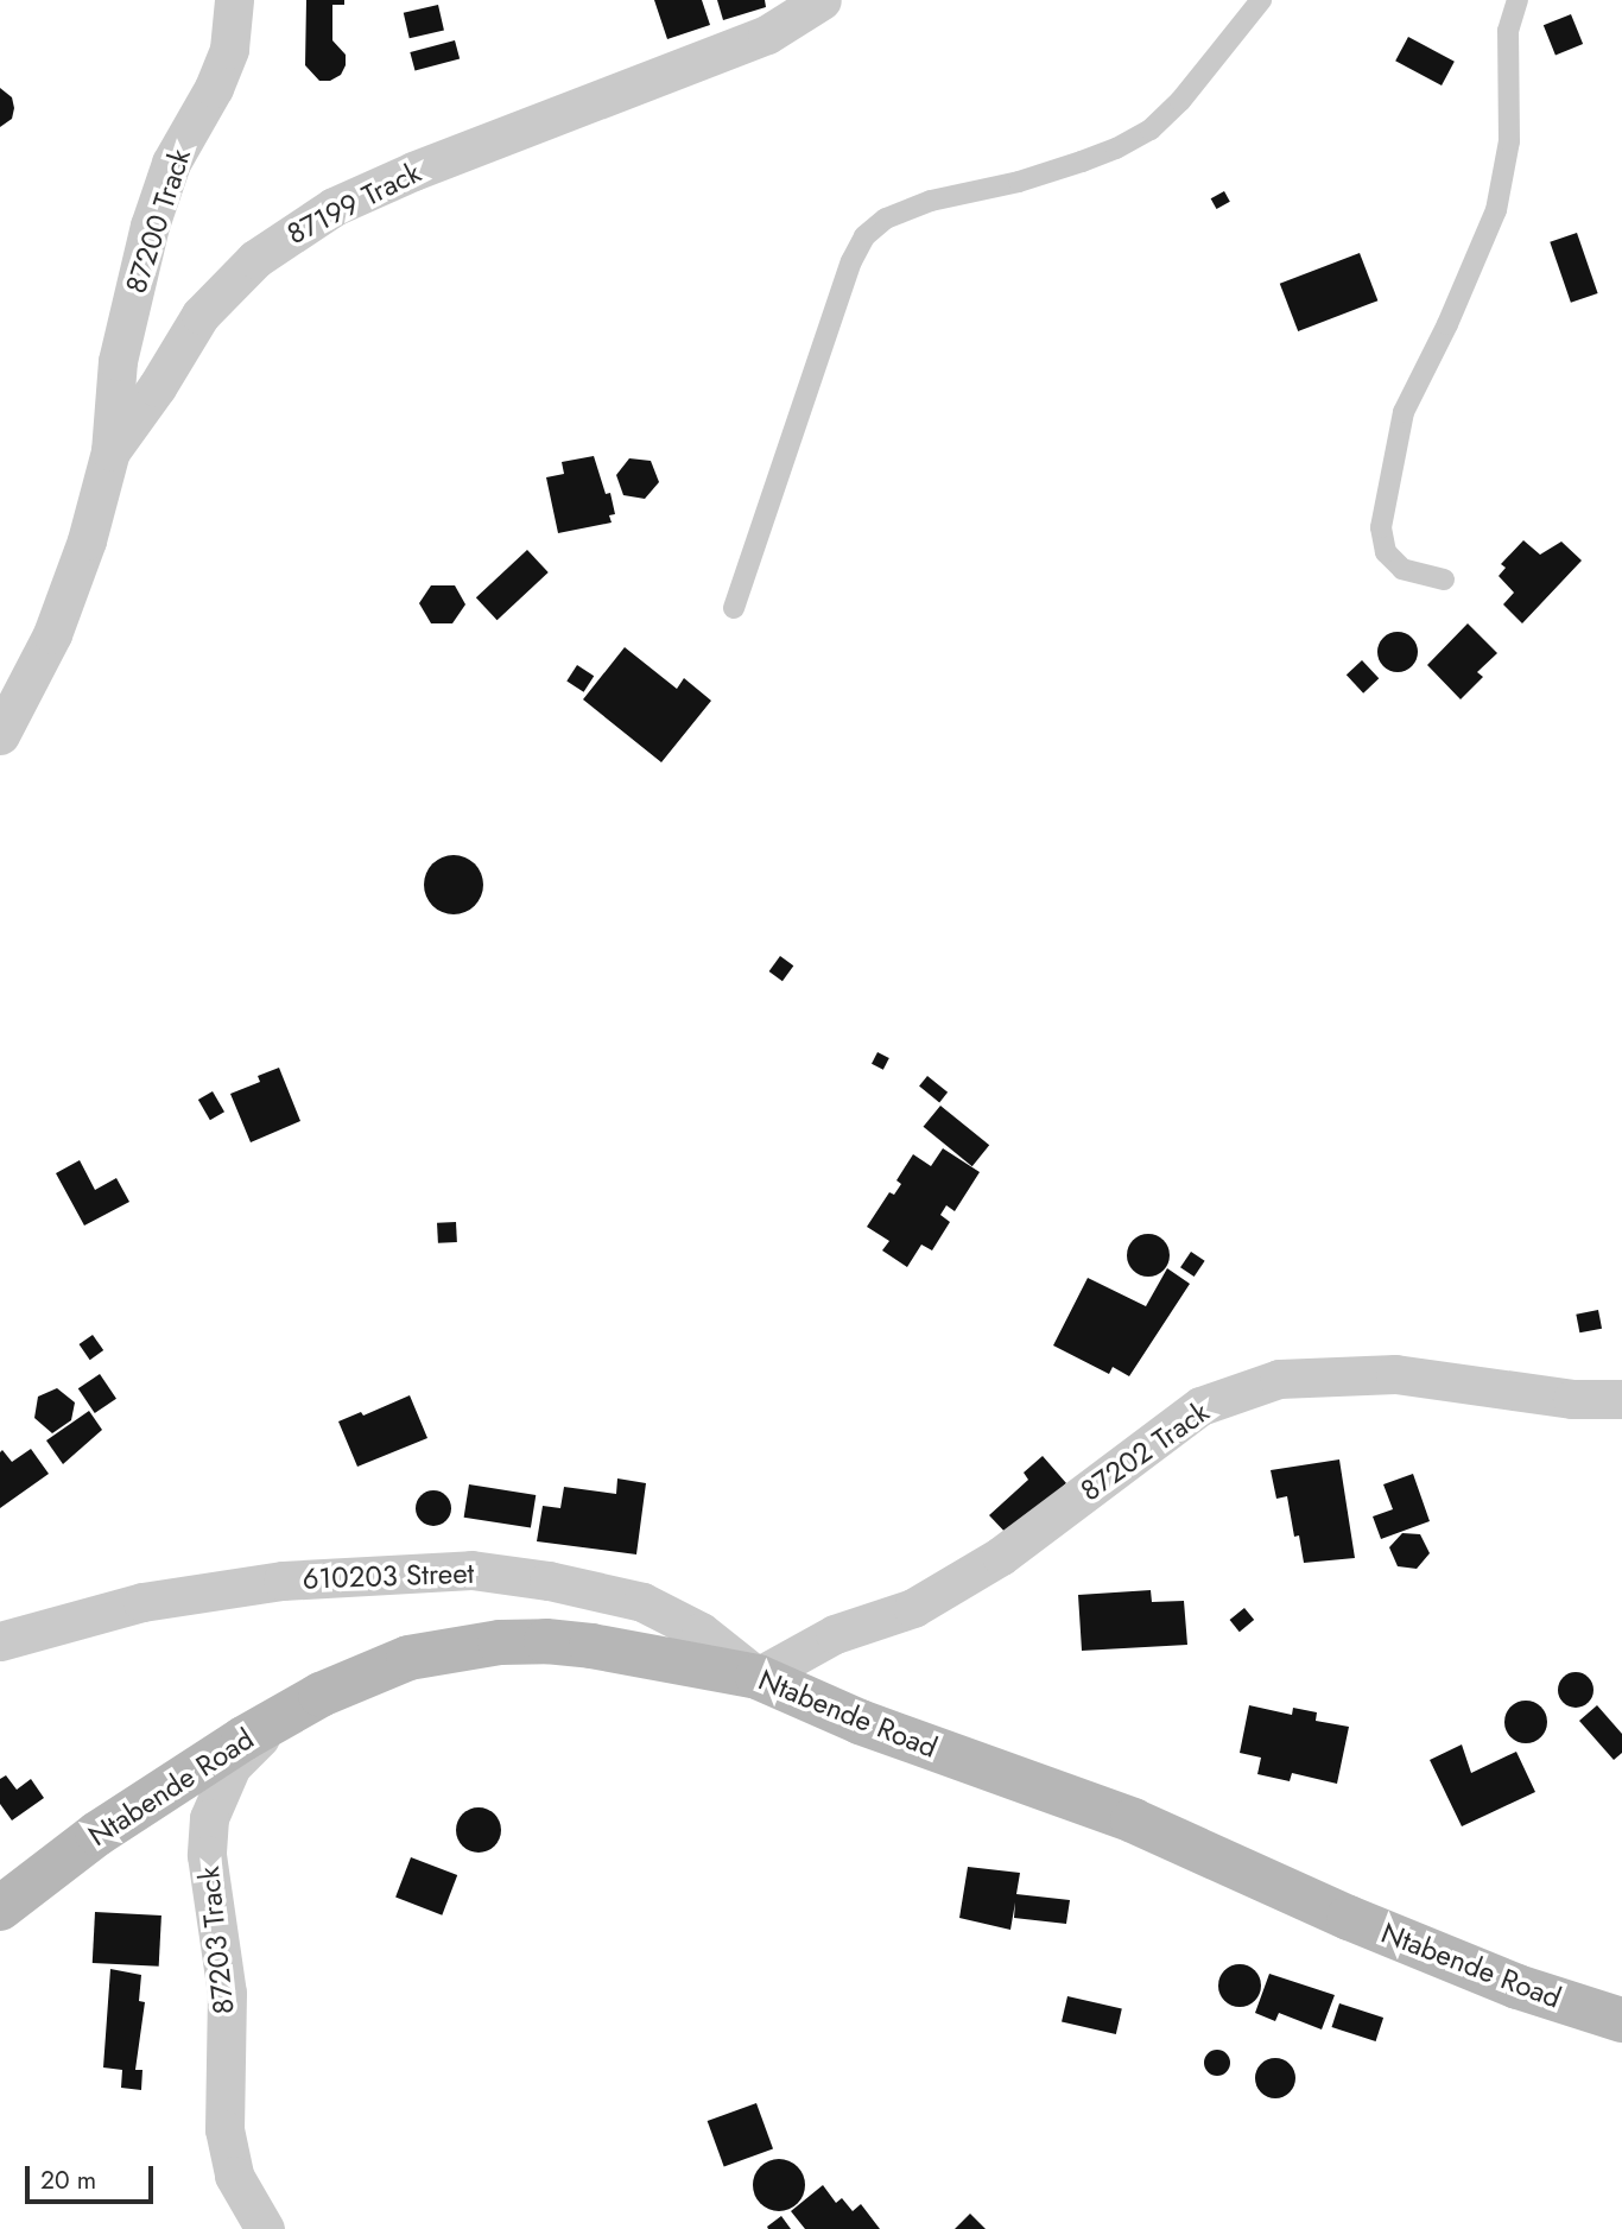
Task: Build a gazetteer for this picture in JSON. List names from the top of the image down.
{
  "streets": {
    "street": [
      "87199 Track",
      "87200 Track",
      "87202 Track",
      "610203 Street",
      "Ntabende Road",
      "87203 Track"
    ]
  },
  "crossings": [
    ["87199 Track", "87200 Track"],
    ["87202 Track", "610203 Street"],
    ["87202 Track", "Ntabende Road"],
    ["610203 Street", "Ntabende Road"],
    ["Ntabende Road", "87203 Track"]
  ],
  "scale_bar": "20 m"
}
